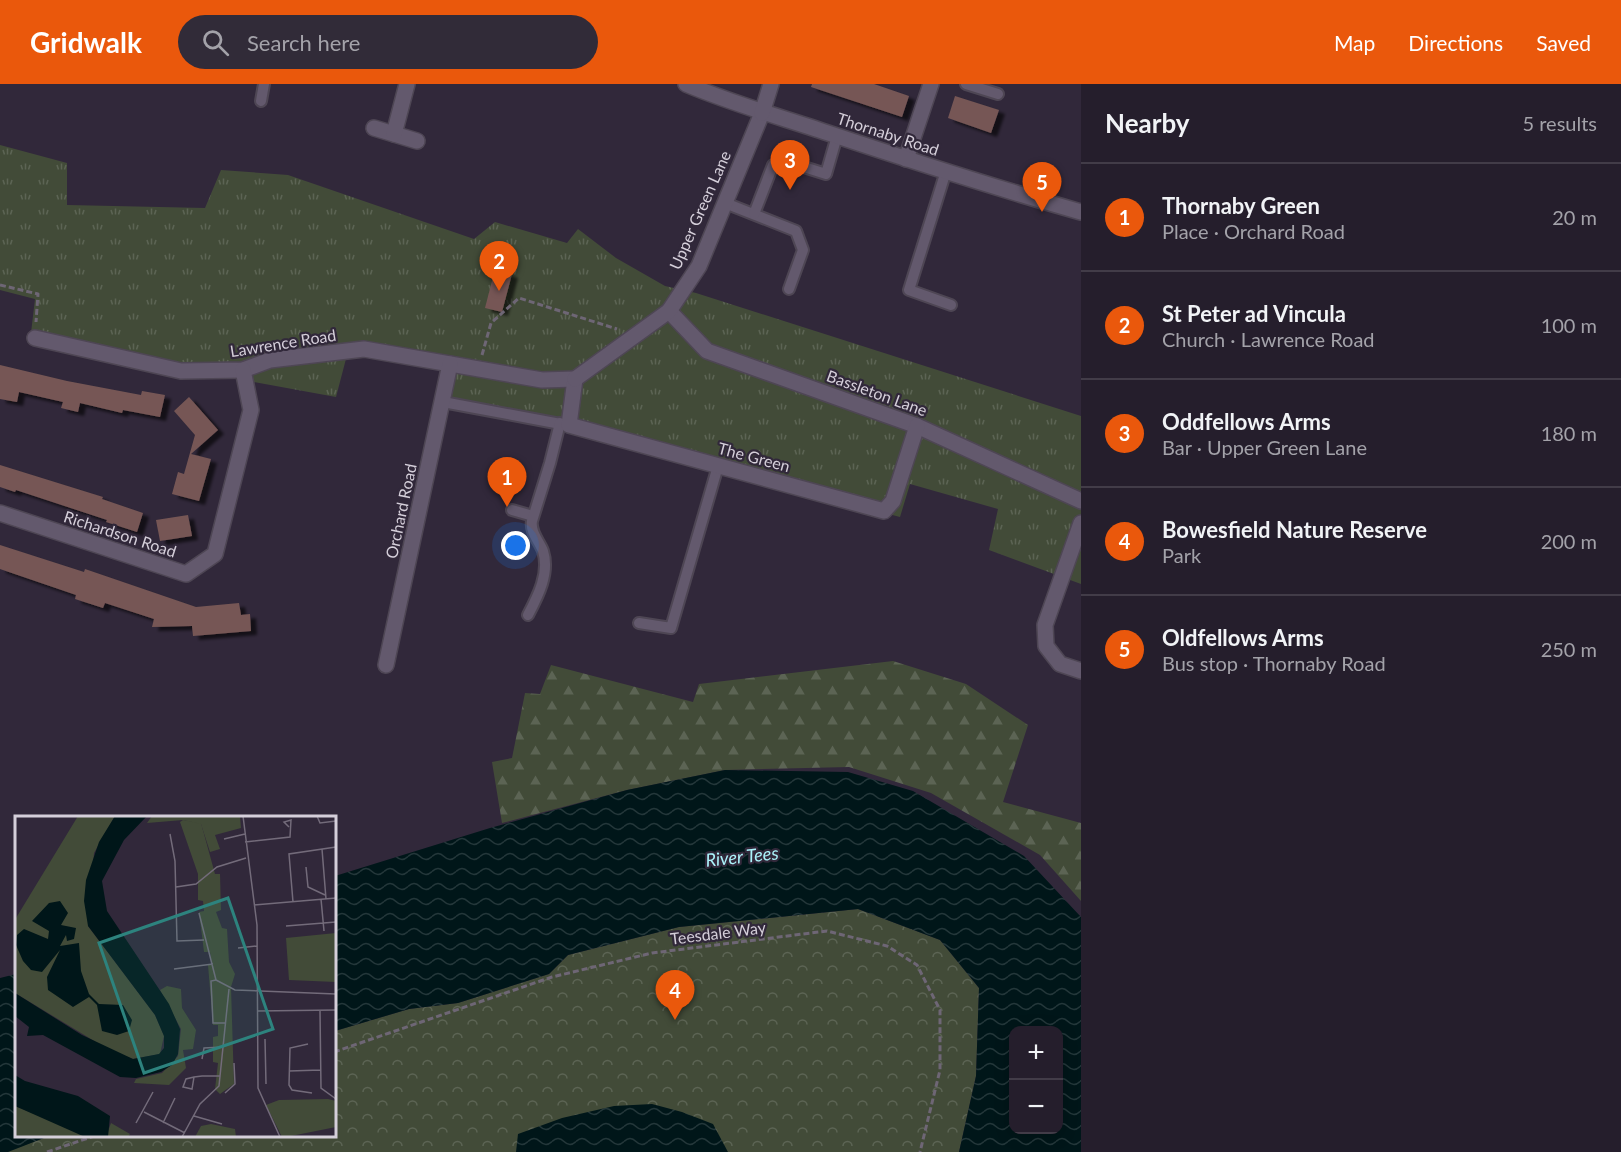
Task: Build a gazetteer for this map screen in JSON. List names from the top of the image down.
{
  "streets": {
    "street": [
      "Thornaby Road",
      "Upper Green Lane",
      "Lawrence Road",
      "Bassleton Lane",
      "The Green",
      "Orchard Road",
      "Richardson Road"
    ],
    "path": ["Teesdale Way"]
  },
  "crossings": [
    ["Thornaby Road", "Upper Green Lane"],
    ["Upper Green Lane", "Lawrence Road"],
    ["Upper Green Lane", "Bassleton Lane"],
    ["Lawrence Road", "Orchard Road"],
    ["Lawrence Road", "Richardson Road"],
    ["Bassleton Lane", "The Green"]
  ],
  "water": ["River Tees"],
  "page": {
    "header": "Gridwalk",
    "search": "Search here",
    "nav": ["Map", "Directions", "Saved"],
    "heading": ["Nearby", "5 results"],
    "pins": [
      "3",
      "5",
      "2",
      "1",
      "4"
    ],
    "list": [
      {
        "mark": "1",
        "name": "Thornaby Green",
        "note": "Place · Orchard Road",
        "value": "20 m"
      },
      {
        "mark": "2",
        "name": "St Peter ad Vincula",
        "note": "Church · Lawrence Road",
        "value": "100 m"
      },
      {
        "mark": "3",
        "name": "Oddfellows Arms",
        "note": "Bar · Upper Green Lane",
        "value": "180 m"
      },
      {
        "mark": "4",
        "name": "Bowesfield Nature Reserve",
        "note": "Park",
        "value": "200 m"
      },
      {
        "mark": "5",
        "name": "Oldfellows Arms",
        "note": "Bus stop · Thornaby Road",
        "value": "250 m"
      }
    ],
    "map_buttons": ["+", "−"]
  }
}
